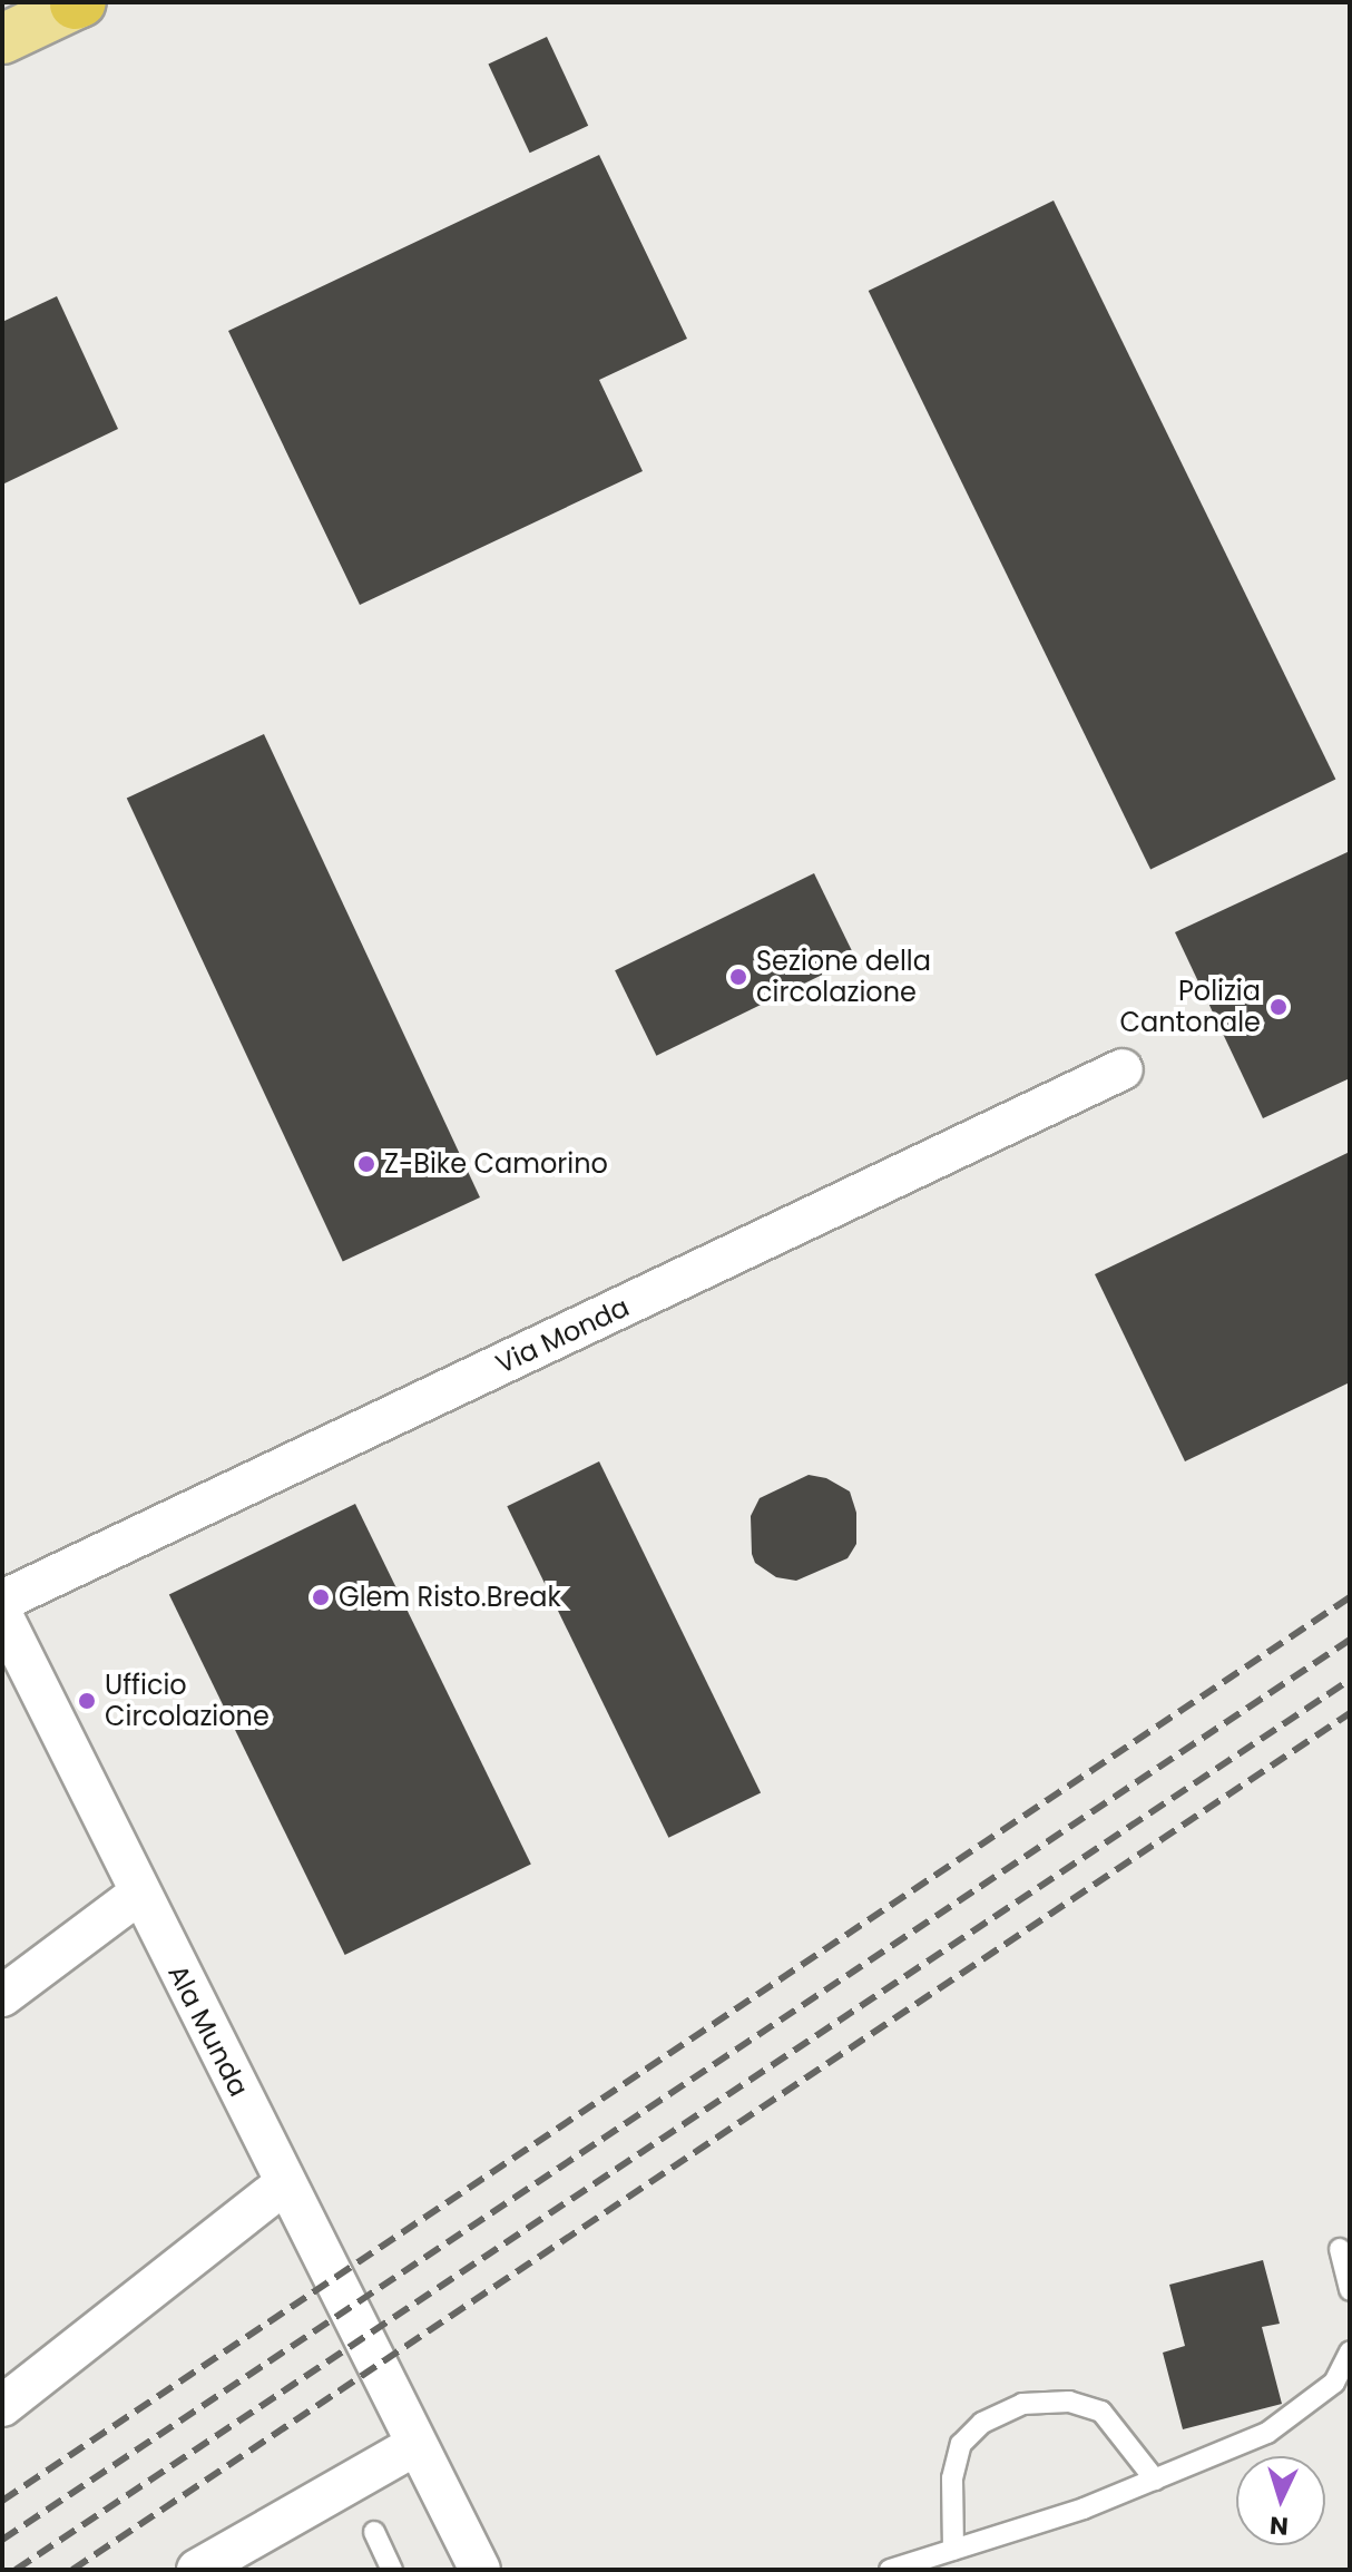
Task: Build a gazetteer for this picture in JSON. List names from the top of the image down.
{
  "streets": {
    "street": ["Via Monda", "Ala Munda"]
  },
  "places": [
    "Sezione della circolazione",
    "Polizia Cantonale",
    "Z-Bike Camorino",
    "Glem Risto.Break",
    "Ufficio Circolazione"
  ],
  "north": "bottom"
}
